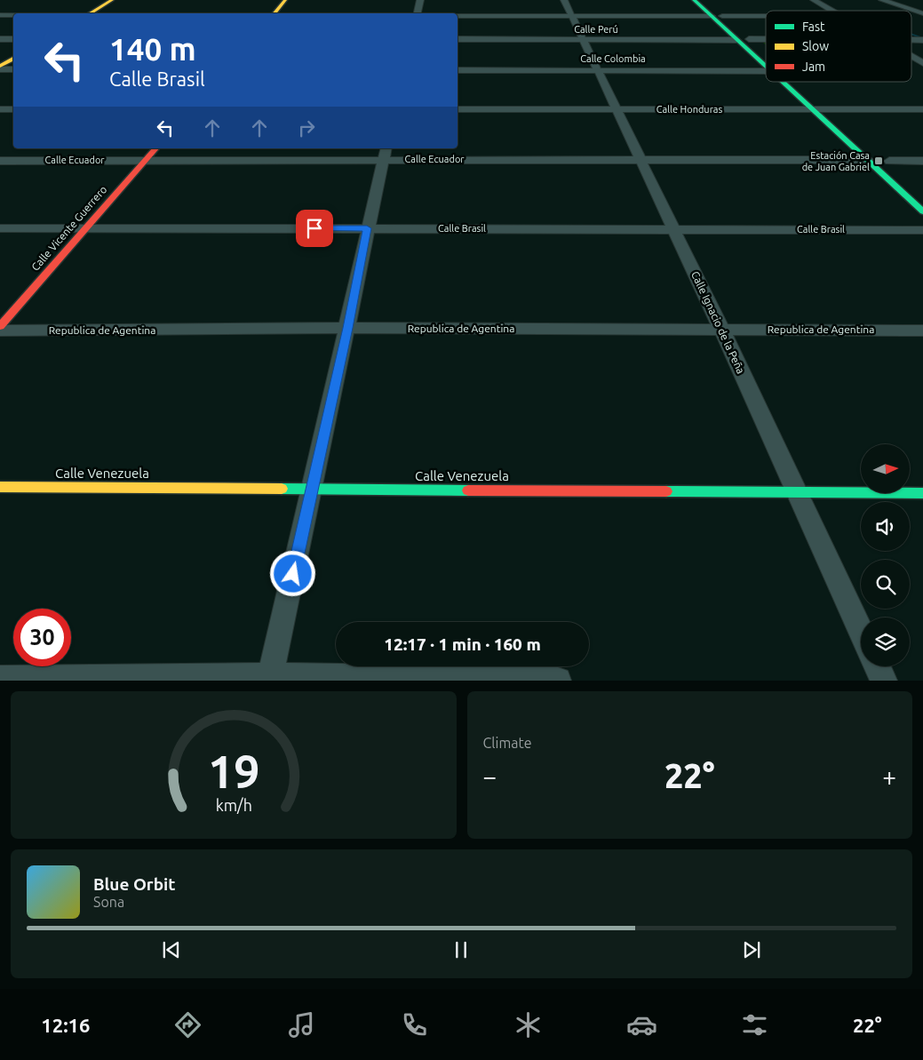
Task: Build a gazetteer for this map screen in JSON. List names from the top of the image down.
{
  "streets": {
    "main road": ["Calle Vicente Guerrero", "Calle Venezuela"],
    "street": [
      "Calle Perú",
      "Calle Colombia",
      "Calle Honduras",
      "Calle Ecuador",
      "Calle Brasil",
      "Calle Ignacio de la Peña",
      "Republica de Agentina"
    ]
  },
  "crossings": [
    ["Calle Perú", "Calle Ignacio de la Peña"],
    ["Calle Colombia", "Calle Ignacio de la Peña"],
    ["Calle Honduras", "Calle Ignacio de la Peña"],
    ["Calle Ecuador", "Calle Vicente Guerrero"],
    ["Calle Ecuador", "Calle Ignacio de la Peña"],
    ["Calle Vicente Guerrero", "Calle Brasil"],
    ["Calle Brasil", "Calle Ignacio de la Peña"],
    ["Calle Ignacio de la Peña", "Republica de Agentina"],
    ["Calle Ignacio de la Peña", "Calle Venezuela"]
  ],
  "places": {
    "transit": ["Estación Casa de Juan Gabriel"]
  },
  "legend": ["Fast", "Slow", "Jam"],
  "north": "right",
  "page": {
    "turn": ["140 m", "Calle Brasil"],
    "limit": "30",
    "trip": "12:17 · 1 min · 160 m",
    "tile": "Climate",
    "heat": ["−", "22°", "+"],
    "song": ["Blue Orbit", "Sona"],
    "tabs": ["12:16", "22°"],
    "gauge": ["19", "km/h"]
  }
}
